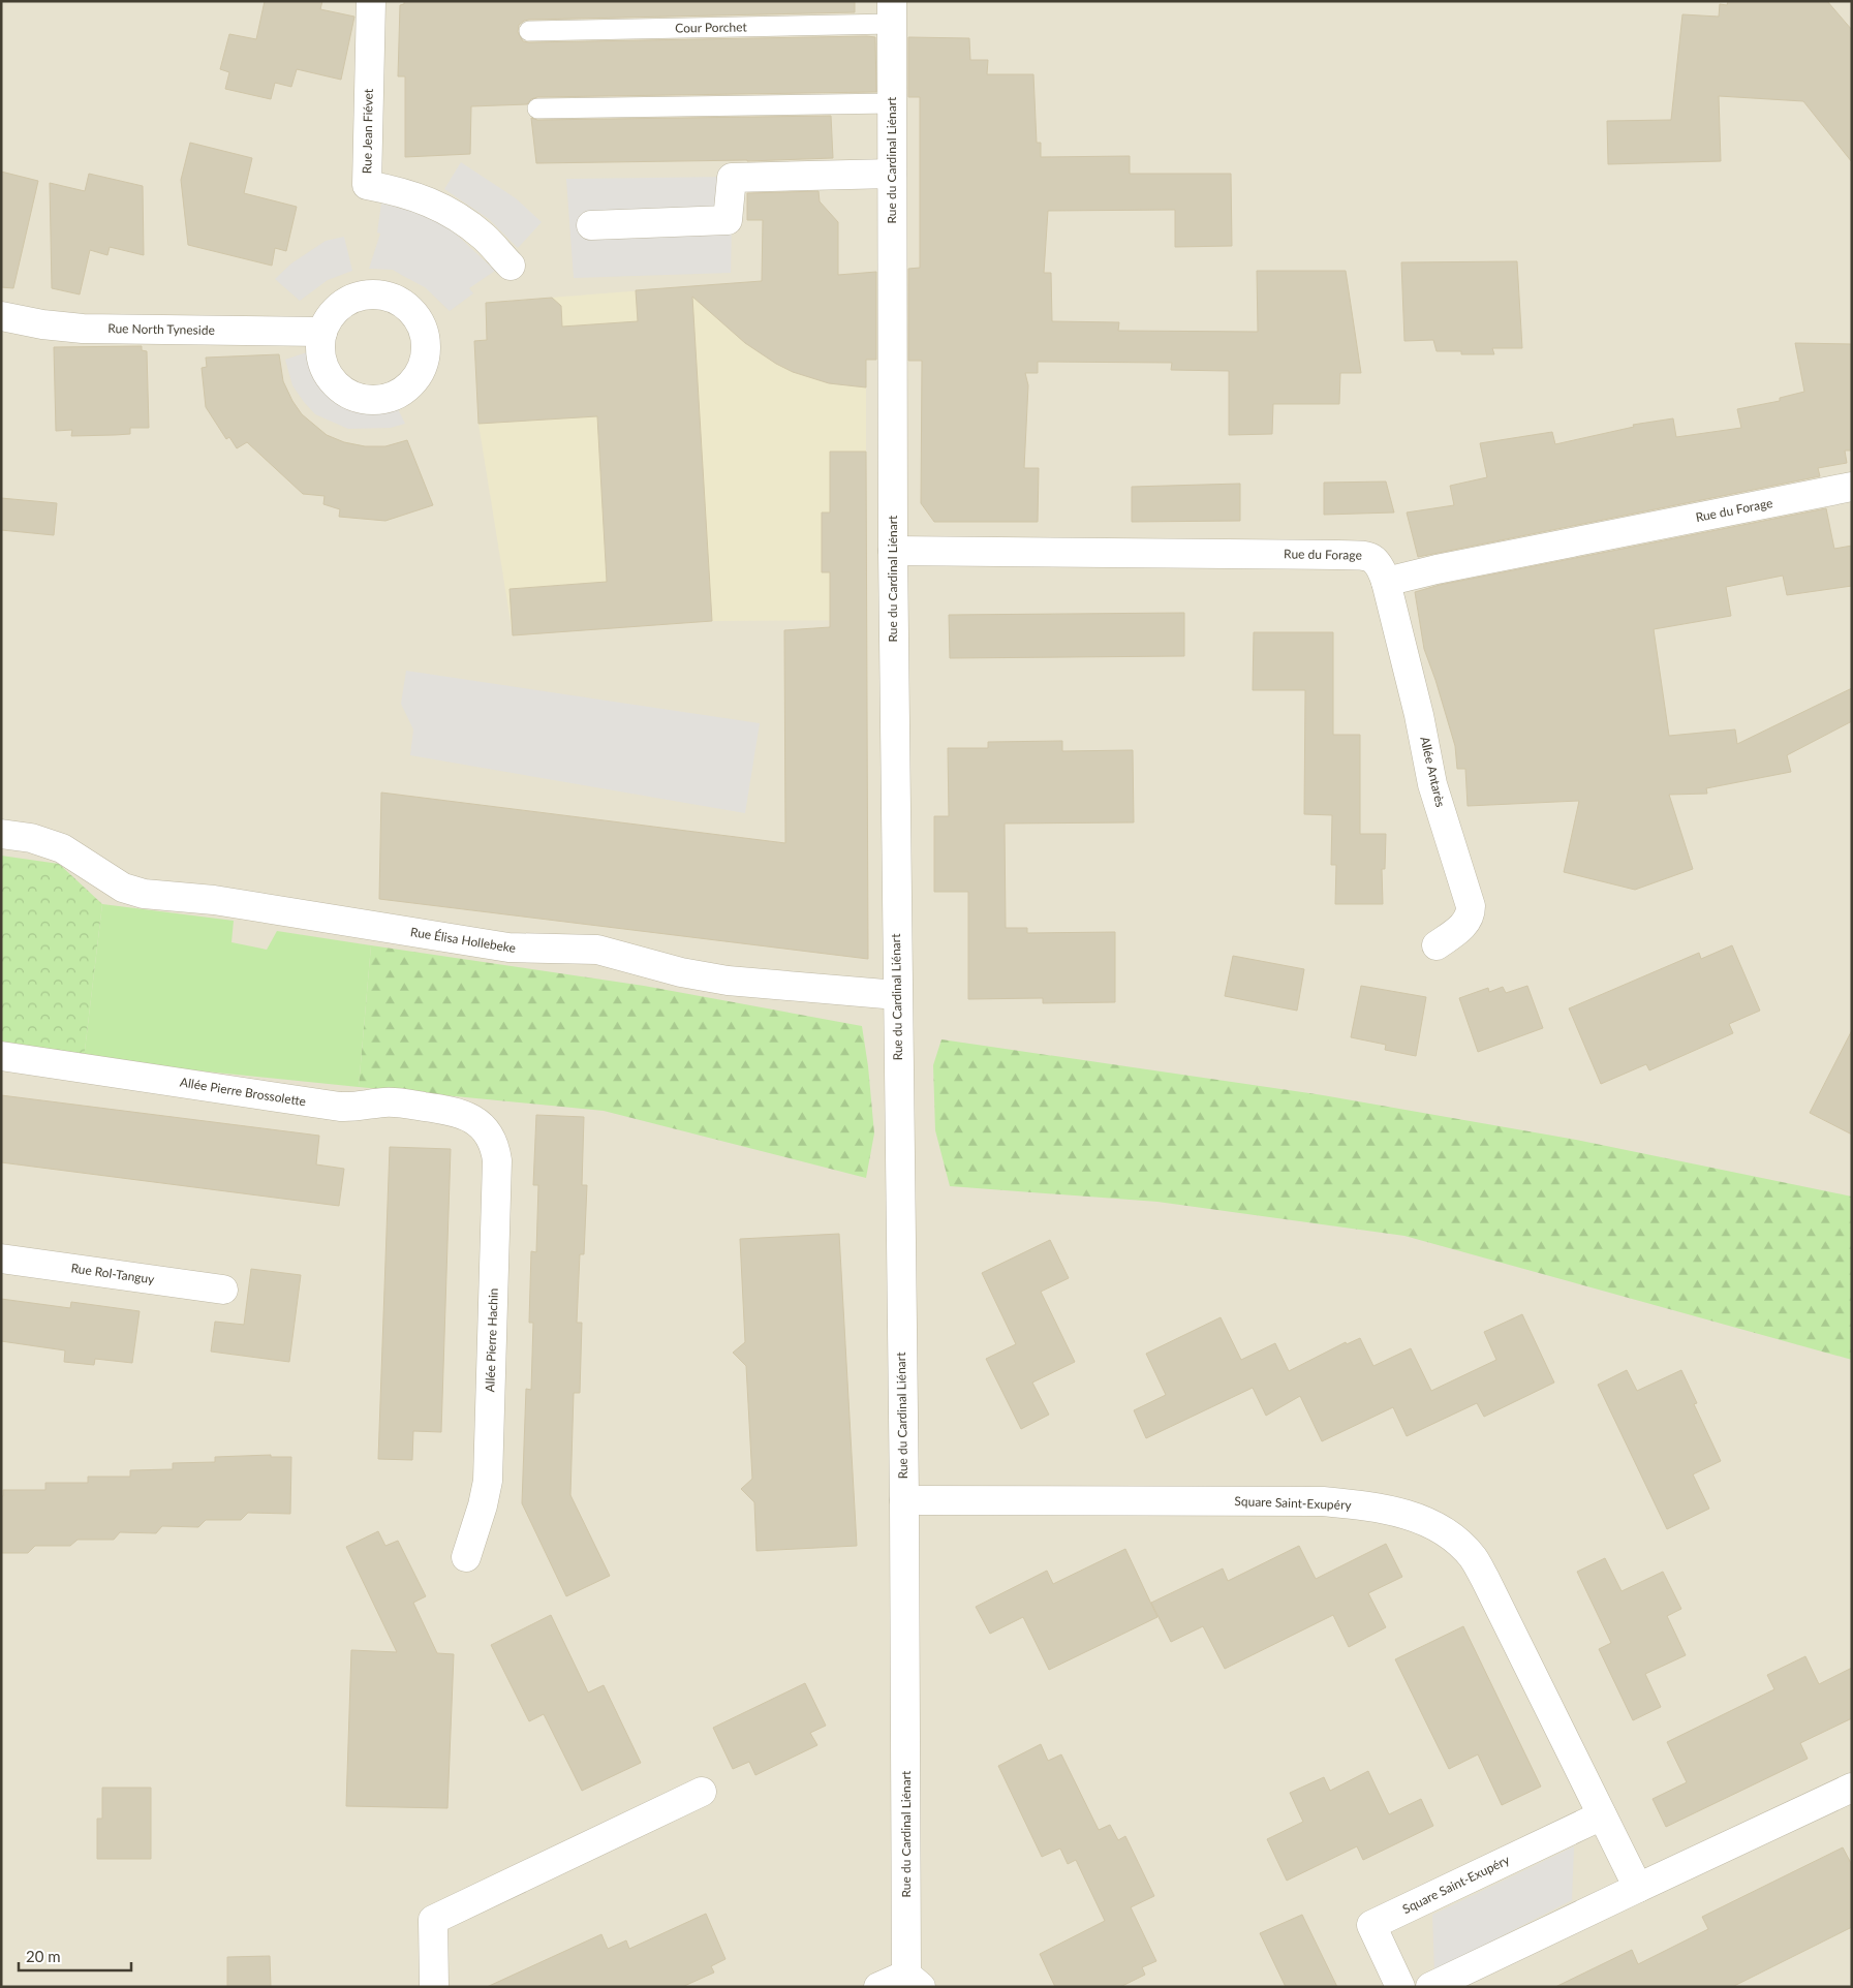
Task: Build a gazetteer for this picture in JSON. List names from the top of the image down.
{
  "streets": {
    "street": [
      "Rue Jean Fiévet",
      "Rue du Cardinal Liénart",
      "Rue North Tyneside",
      "Rue du Forage",
      "Allée Antarès",
      "Rue Élisa Hollebeke",
      "Allée Pierre Brossolette",
      "Rue Rol-Tanguy",
      "Allée Pierre Hachin",
      "Square Saint-Exupéry"
    ],
    "lane": ["Cour Porchet"]
  },
  "crossings": [
    ["Cour Porchet", "Rue du Cardinal Liénart"],
    ["Rue du Cardinal Liénart", "Rue du Forage"],
    ["Rue du Cardinal Liénart", "Rue Élisa Hollebeke"],
    ["Rue du Cardinal Liénart", "Square Saint-Exupéry"],
    ["Rue du Forage", "Allée Antarès"],
    ["Allée Pierre Brossolette", "Allée Pierre Hachin"]
  ],
  "scale_bar": "20 m"
}
